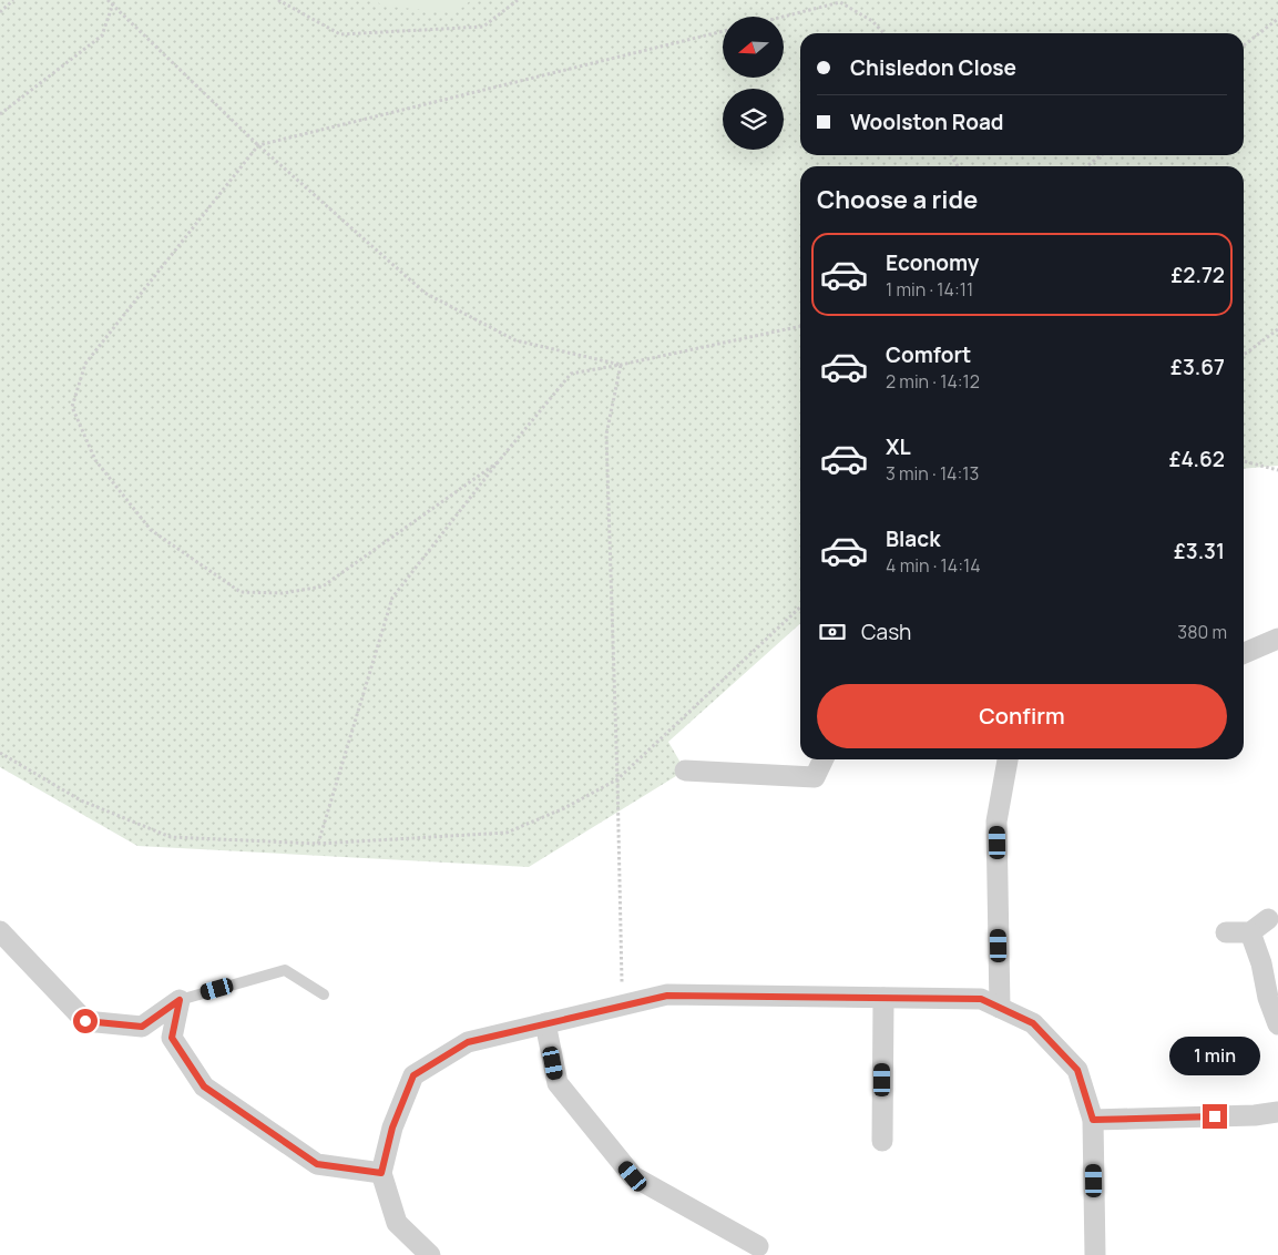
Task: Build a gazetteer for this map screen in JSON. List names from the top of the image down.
{
  "north": "left",
  "page": {
    "banner": ["Chisledon Close", "Woolston Road"],
    "heading": "Choose a ride",
    "list": [
      {
        "name": "Economy",
        "note": "1 min · 14:11",
        "value": "£2.72"
      },
      {
        "name": "Comfort",
        "note": "2 min · 14:12",
        "value": "£3.67"
      },
      {
        "name": "XL",
        "note": "3 min · 14:13",
        "value": "£4.62"
      },
      {
        "name": "Black",
        "note": "4 min · 14:14",
        "value": "£3.31"
      }
    ],
    "pay": ["Cash", "380 m"],
    "buttons": "Confirm",
    "bubble": "1 min"
  }
}
